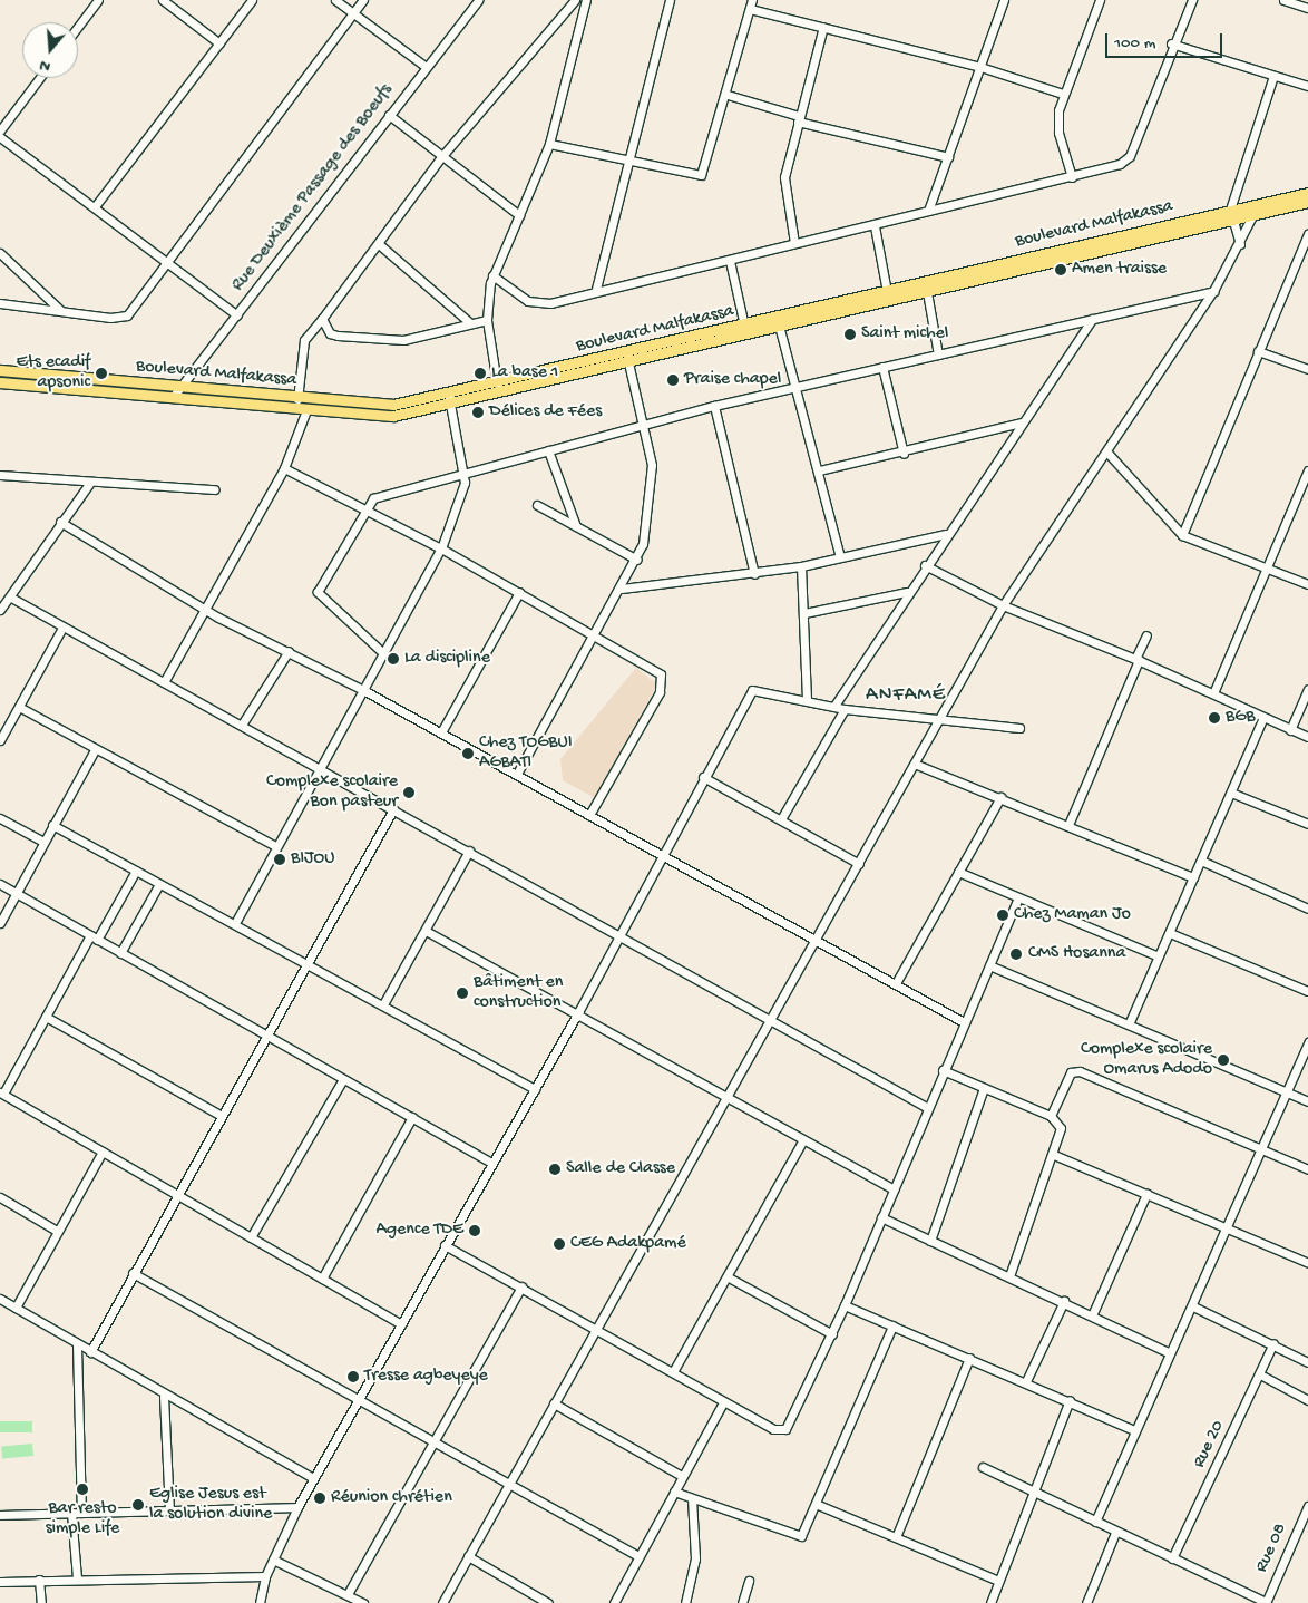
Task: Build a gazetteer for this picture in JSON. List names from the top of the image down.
{
  "streets": {
    "main road": ["Boulevard Malfakassa"],
    "street": ["Rue Deuxième Passage des Boeufs", "Rue 20", "Rue 08"]
  },
  "crossings": [
    ["Rue Deuxième Passage des Boeufs", "Boulevard Malfakassa"]
  ],
  "districts": ["ANFAMÉ"],
  "places": [
    "Amen traisse",
    "Saint michel",
    "Ets ecadif apsonic",
    "La base 1",
    "Praise chapel",
    "Délices de Fées",
    "La discipline",
    "BGB",
    "Chez TOGBUI AGBATI",
    "Complexe scolaire Bon pasteur",
    "BIJOU",
    "Chez Maman Jo",
    "CMS Hosanna",
    "Bâtiment en construction",
    "Complexe scolaire Omarus Adodo",
    "Salle de Classe",
    "Agence TDE",
    "CEG Adakpamé",
    "Tresse agbeyeye",
    "Bar resto simple Life",
    "Réunion chrétien",
    "Eglise Jesus est la solution divine"
  ],
  "scale_bar": "100 m",
  "north": "bottom"
}
